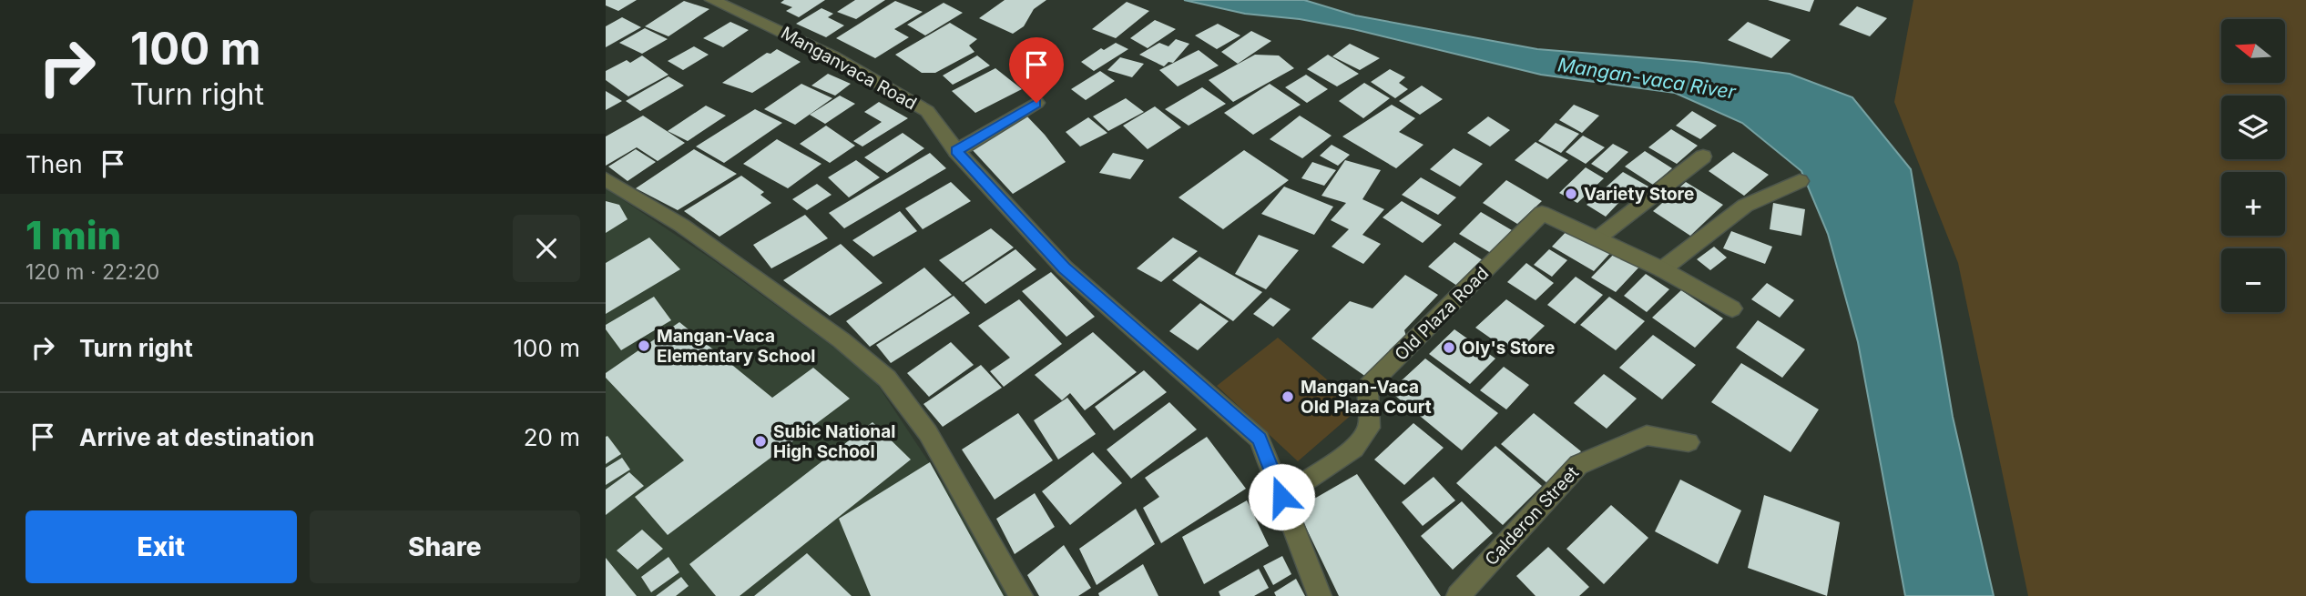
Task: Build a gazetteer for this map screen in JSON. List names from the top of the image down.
{
  "streets": {
    "street": ["Manganvaca Road", "Old Plaza Road", "Calderon Street"]
  },
  "crossings": [
    ["Manganvaca Road", "Old Plaza Road"]
  ],
  "water": ["Mangan-vaca River"],
  "places": [
    "Variety Store",
    "Mangan-Vaca Elementary School",
    "Oly's Store",
    "Mangan-Vaca Old Plaza Court",
    "Subic National High School"
  ],
  "north": "left",
  "page": {
    "turn": ["100 m", "Turn right"],
    "map_buttons": ["+", "−"],
    "then": "Then",
    "heading": ["1 min", "120 m · 22:20"],
    "list": [
      {
        "name": "Turn right",
        "value": "100 m"
      },
      {
        "name": "Arrive at destination",
        "value": "20 m"
      }
    ],
    "buttons": ["Exit", "Share"]
  }
}
